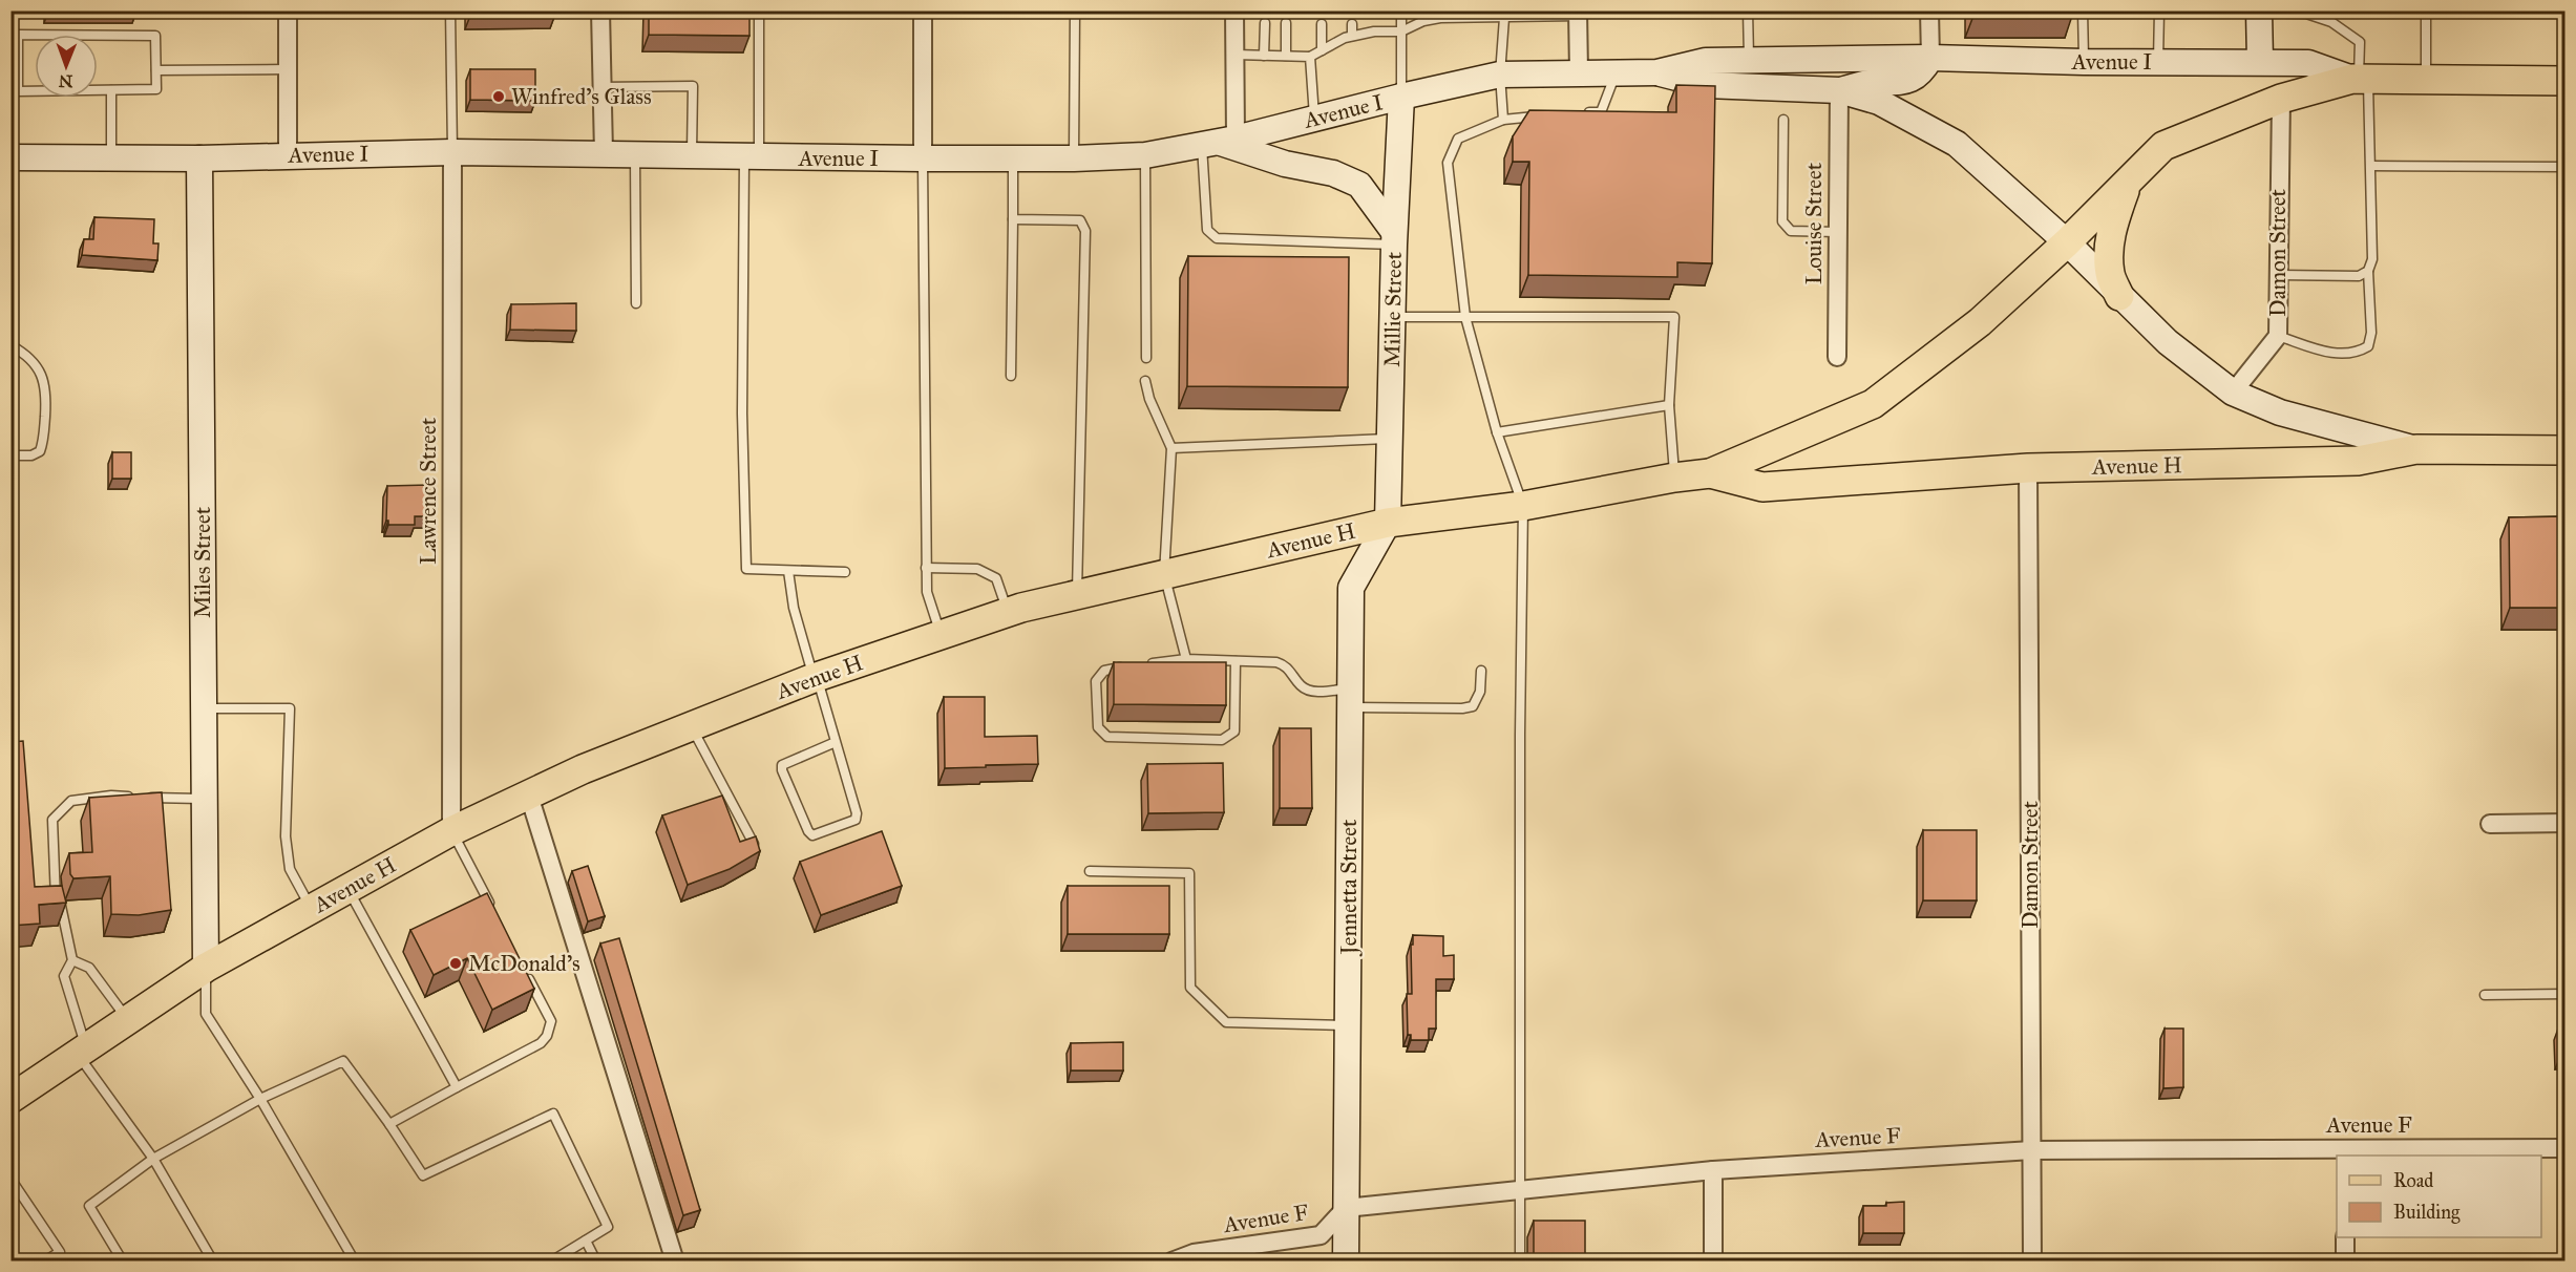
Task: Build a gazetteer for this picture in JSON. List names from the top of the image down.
{
  "streets": {
    "main road": [
      "Avenue I",
      "Millie Street",
      "Avenue H",
      "Miles Street",
      "Jennetta Street"
    ],
    "street": [
      "Louise Street",
      "Damon Street",
      "Lawrence Street",
      "Avenue F"
    ]
  },
  "crossings": [
    ["Avenue I", "Louise Street"],
    ["Avenue I", "Damon Street"],
    ["Avenue I", "Millie Street"],
    ["Avenue I", "Avenue H"],
    ["Avenue I", "Lawrence Street"],
    ["Avenue I", "Miles Street"],
    ["Damon Street", "Avenue H"],
    ["Damon Street", "Avenue F"],
    ["Millie Street", "Avenue H"],
    ["Millie Street", "Jennetta Street"],
    ["Avenue H", "Lawrence Street"],
    ["Avenue H", "Miles Street"],
    ["Avenue H", "Jennetta Street"],
    ["Jennetta Street", "Avenue F"]
  ],
  "places": ["Winfred's Glass", "McDonald's"],
  "legend": ["Road", "Building"],
  "north": "bottom"
}
